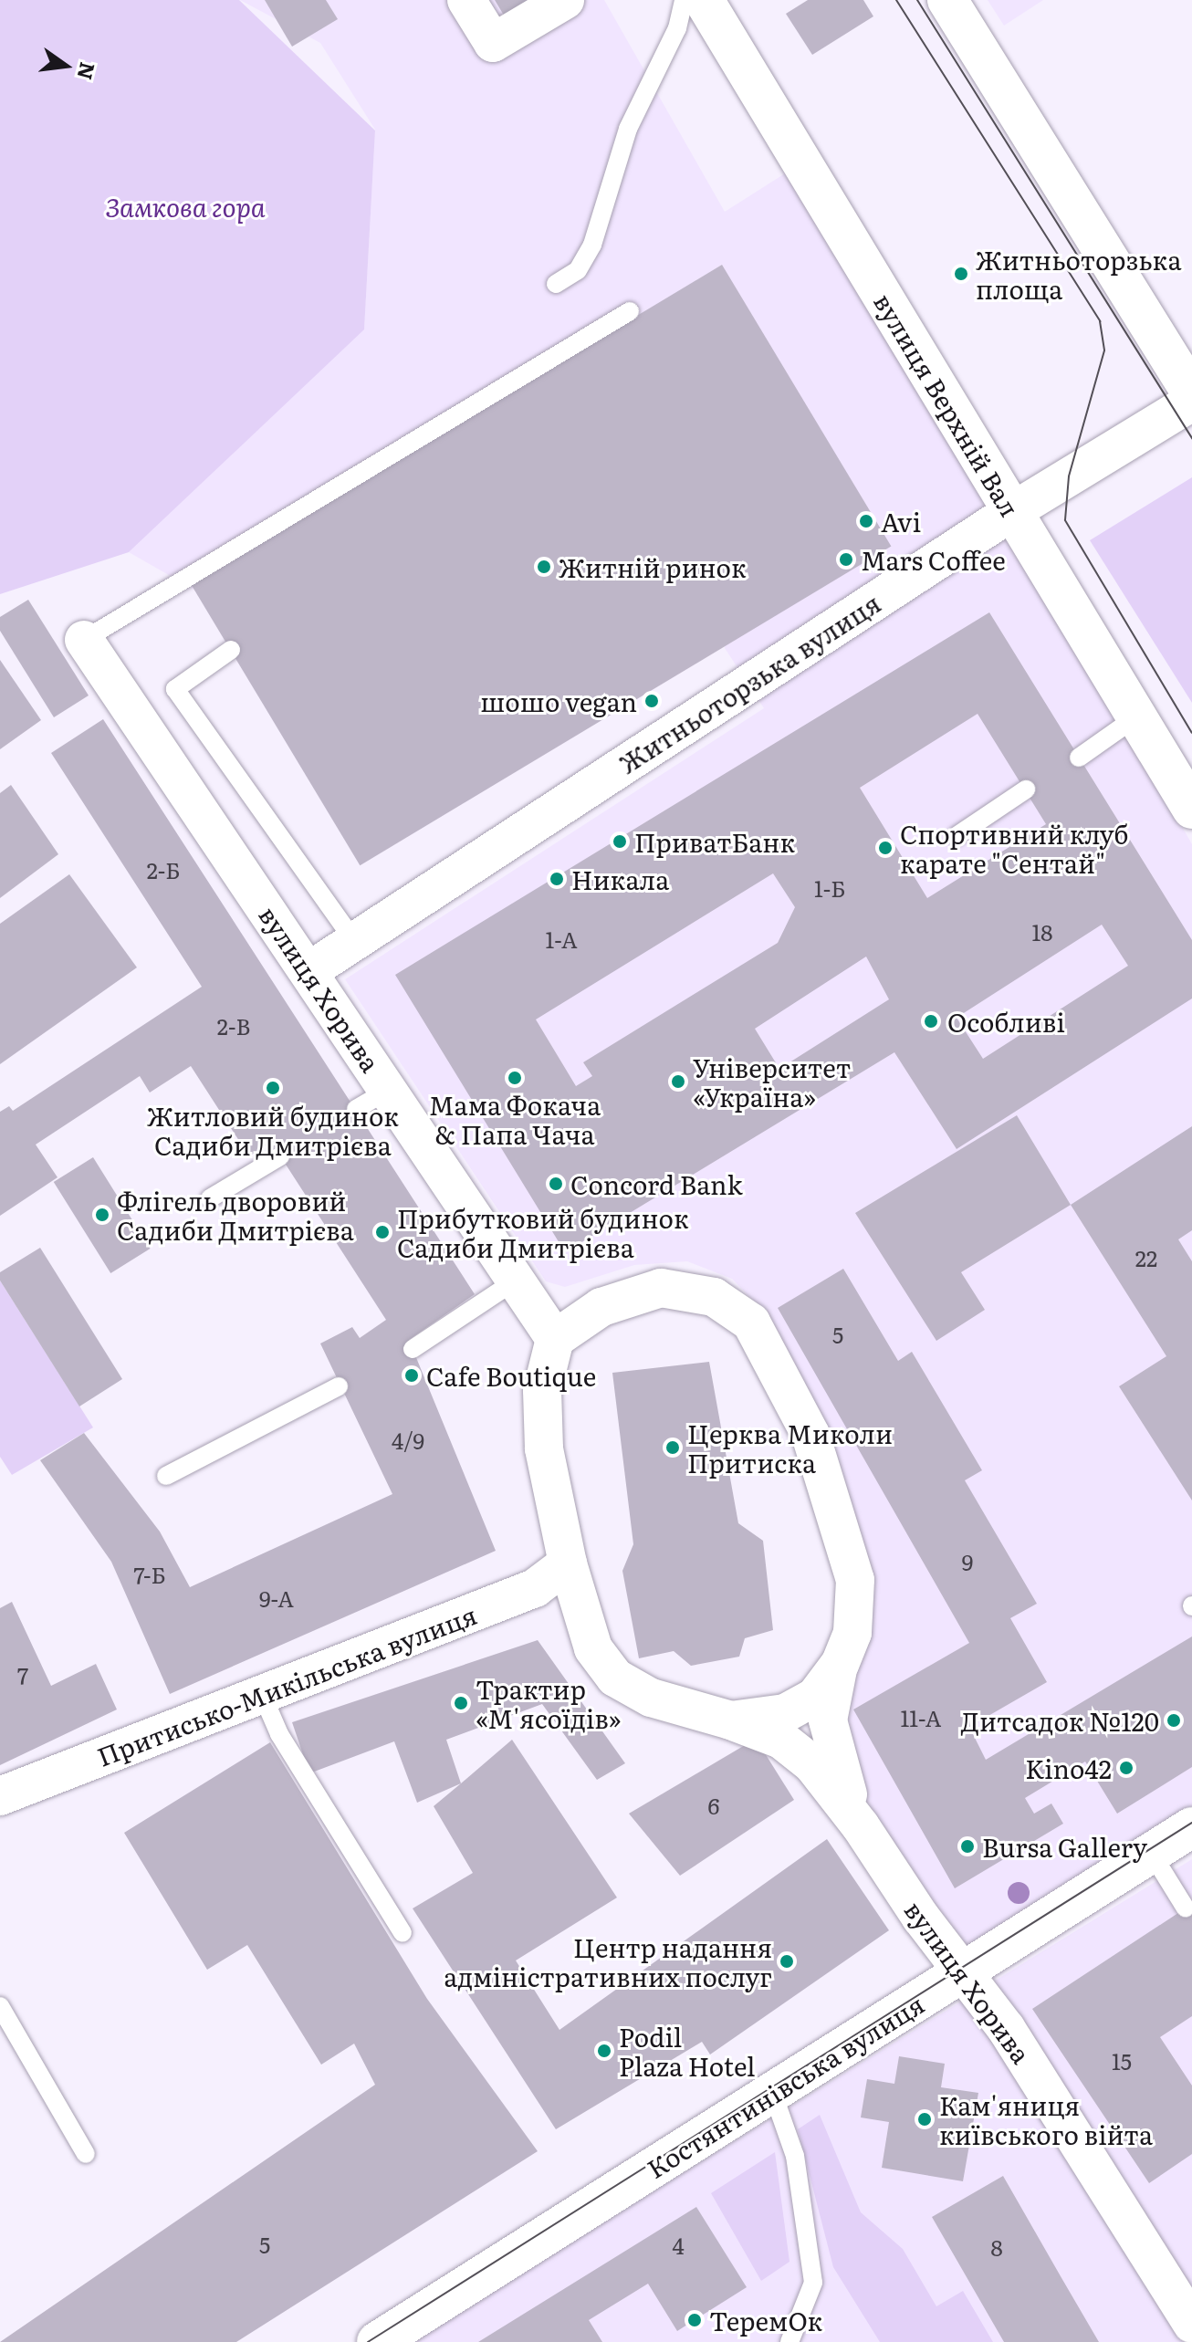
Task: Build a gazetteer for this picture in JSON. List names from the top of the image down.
{
  "streets": {
    "main road": ["вулиця Верхній Вал", "Костянтинівська вулиця"],
    "street": ["Житньоторзька вулиця", "вулиця Хорива", "Притисько-Микільська вулиця"]
  },
  "crossings": [
    ["вулиця Верхній Вал", "Житньоторзька вулиця"],
    ["Житньоторзька вулиця", "вулиця Хорива"],
    ["вулиця Хорива", "Притисько-Микільська вулиця"],
    ["вулиця Хорива", "Костянтинівська вулиця"]
  ],
  "parks": ["Замкова гора"],
  "places": [
    "Житньоторзька площа",
    "Avi",
    "Mars Coffee",
    "Житній ринок",
    "шошо vegan",
    "ПриватБанк",
    "Спортивний клуб карате \"Сентай\"",
    "Никала",
    "Особливі",
    "Мама Фокача & Папа Чача",
    "Університет «Україна»",
    "Житловий будинок Садиби Дмитрієва",
    "Concord Bank",
    "Флігель дворовий Садиби Дмитрієва",
    "Прибутковий будинок Садиби Дмитрієва",
    "Cafe Boutique",
    "Церква Миколи Притиска",
    "Трактир «М'ясоїдів»",
    "Дитсадок №120",
    "Kino42",
    "Bursa Gallery",
    "Центр надання адміністративних послуг",
    "Podil Plaza Hotel",
    "Кам'яниця київського війта",
    "ТеремОк"
  ],
  "house_numbers": [
    "2-Б",
    "1-Б",
    "18",
    "1-А",
    "2-В",
    "22",
    "5",
    "4/9",
    "9",
    "7-Б",
    "9-А",
    "7",
    "11-А",
    "6",
    "15",
    "5",
    "4",
    "8"
  ],
  "north": "right"
}
